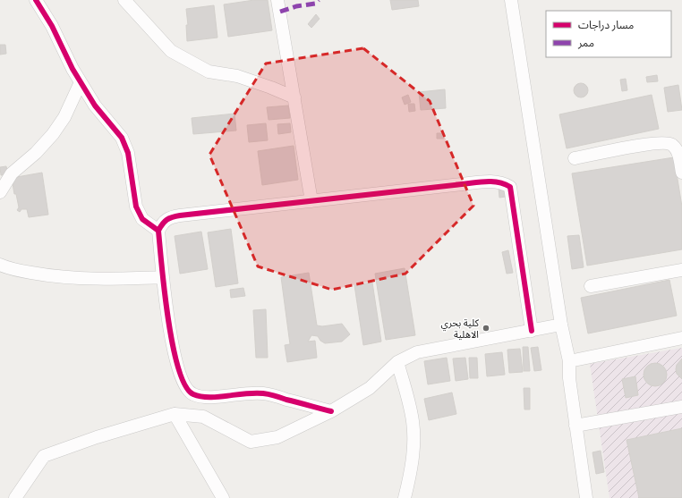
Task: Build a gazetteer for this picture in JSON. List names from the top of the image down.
{
  "places": ["كلية بحري الاهلية"],
  "legend": ["مسار دراجات", "ممر"]
}
